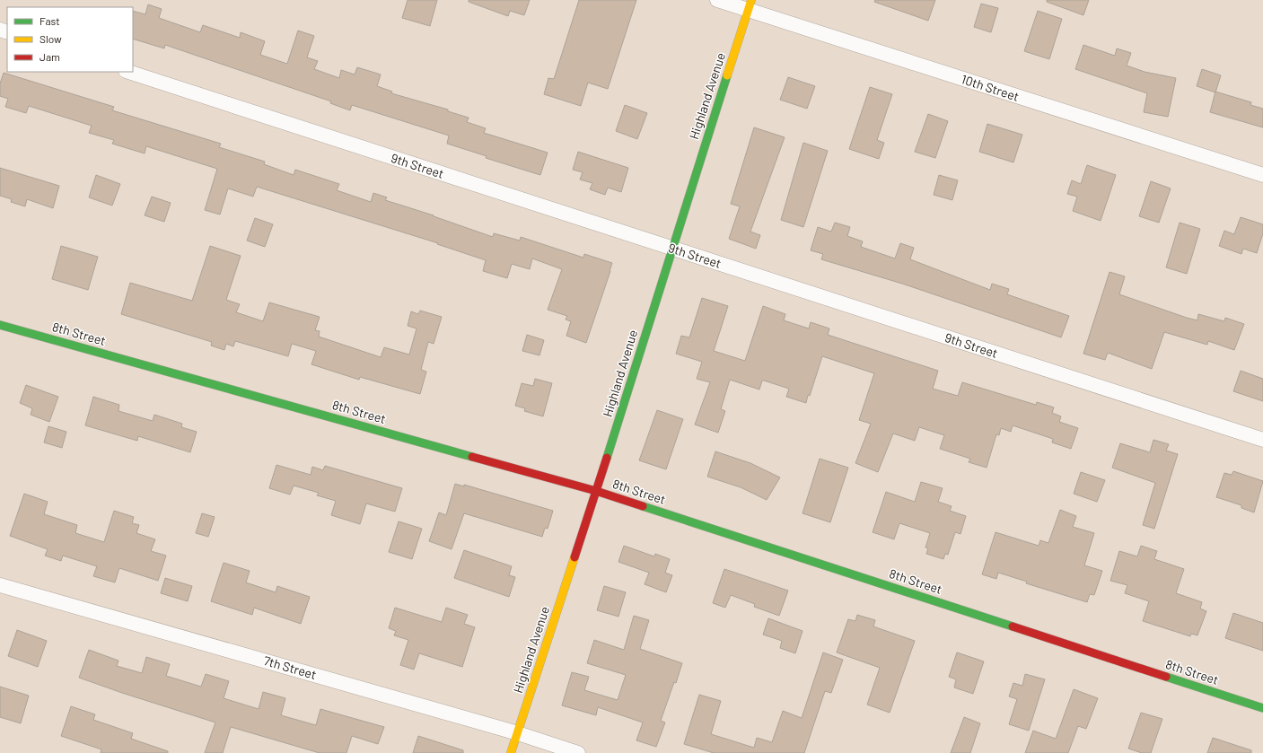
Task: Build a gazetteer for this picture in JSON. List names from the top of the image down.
{
  "streets": {
    "street": [
      "10th Street",
      "Highland Avenue",
      "9th Street",
      "8th Street",
      "7th Street"
    ]
  },
  "crossings": [
    ["10th Street", "Highland Avenue"],
    ["Highland Avenue", "9th Street"],
    ["Highland Avenue", "8th Street"],
    ["Highland Avenue", "7th Street"]
  ],
  "legend": ["Fast", "Slow", "Jam"]
}
